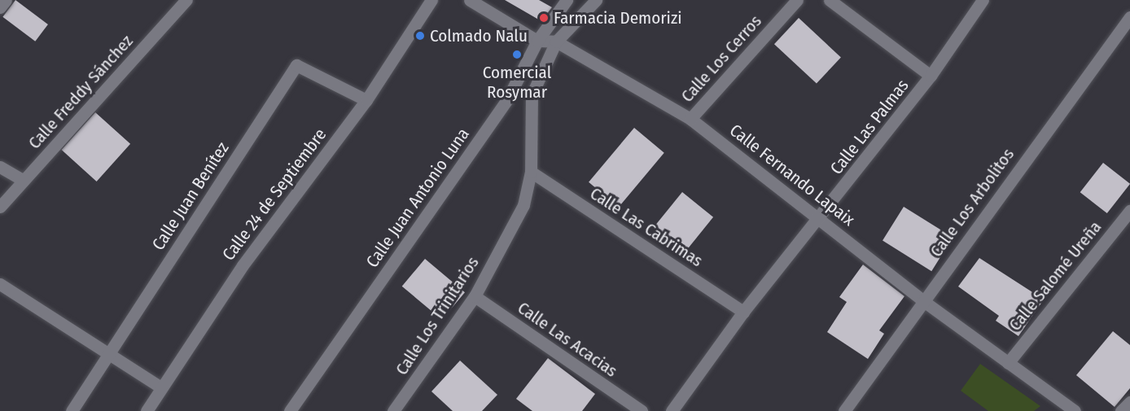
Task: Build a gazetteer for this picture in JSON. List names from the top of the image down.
{
  "streets": {
    "street": [
      "Calle Los Cerros",
      "Calle Freddy Sánchez",
      "Calle Las Palmas",
      "Calle Fernando Lapaix",
      "Calle 24 de Septiembre",
      "Calle Juan Benítez",
      "Calle Juan Antonio Luna",
      "Calle Los Arbolitos",
      "Calle Las Cabrimas",
      "Calle Salomé Ureña",
      "Calle Los Trinitarios",
      "Calle Las Acacias"
    ]
  },
  "crossings": [
    ["Calle Los Cerros", "Calle Fernando Lapaix"],
    ["Calle Las Palmas", "Calle Fernando Lapaix"],
    ["Calle Las Palmas", "Calle Las Cabrimas"],
    ["Calle Fernando Lapaix", "Calle Juan Antonio Luna"],
    ["Calle Fernando Lapaix", "Calle Los Arbolitos"],
    ["Calle Fernando Lapaix", "Calle Salomé Ureña"],
    ["Calle Fernando Lapaix", "Calle Los Trinitarios"],
    ["Calle 24 de Septiembre", "Calle Juan Benítez"],
    ["Calle Las Cabrimas", "Calle Los Trinitarios"],
    ["Calle Los Trinitarios", "Calle Las Acacias"]
  ],
  "places": ["Farmacia Demorizi", "Colmado Nalu", "Comercial Rosymar"]
}
